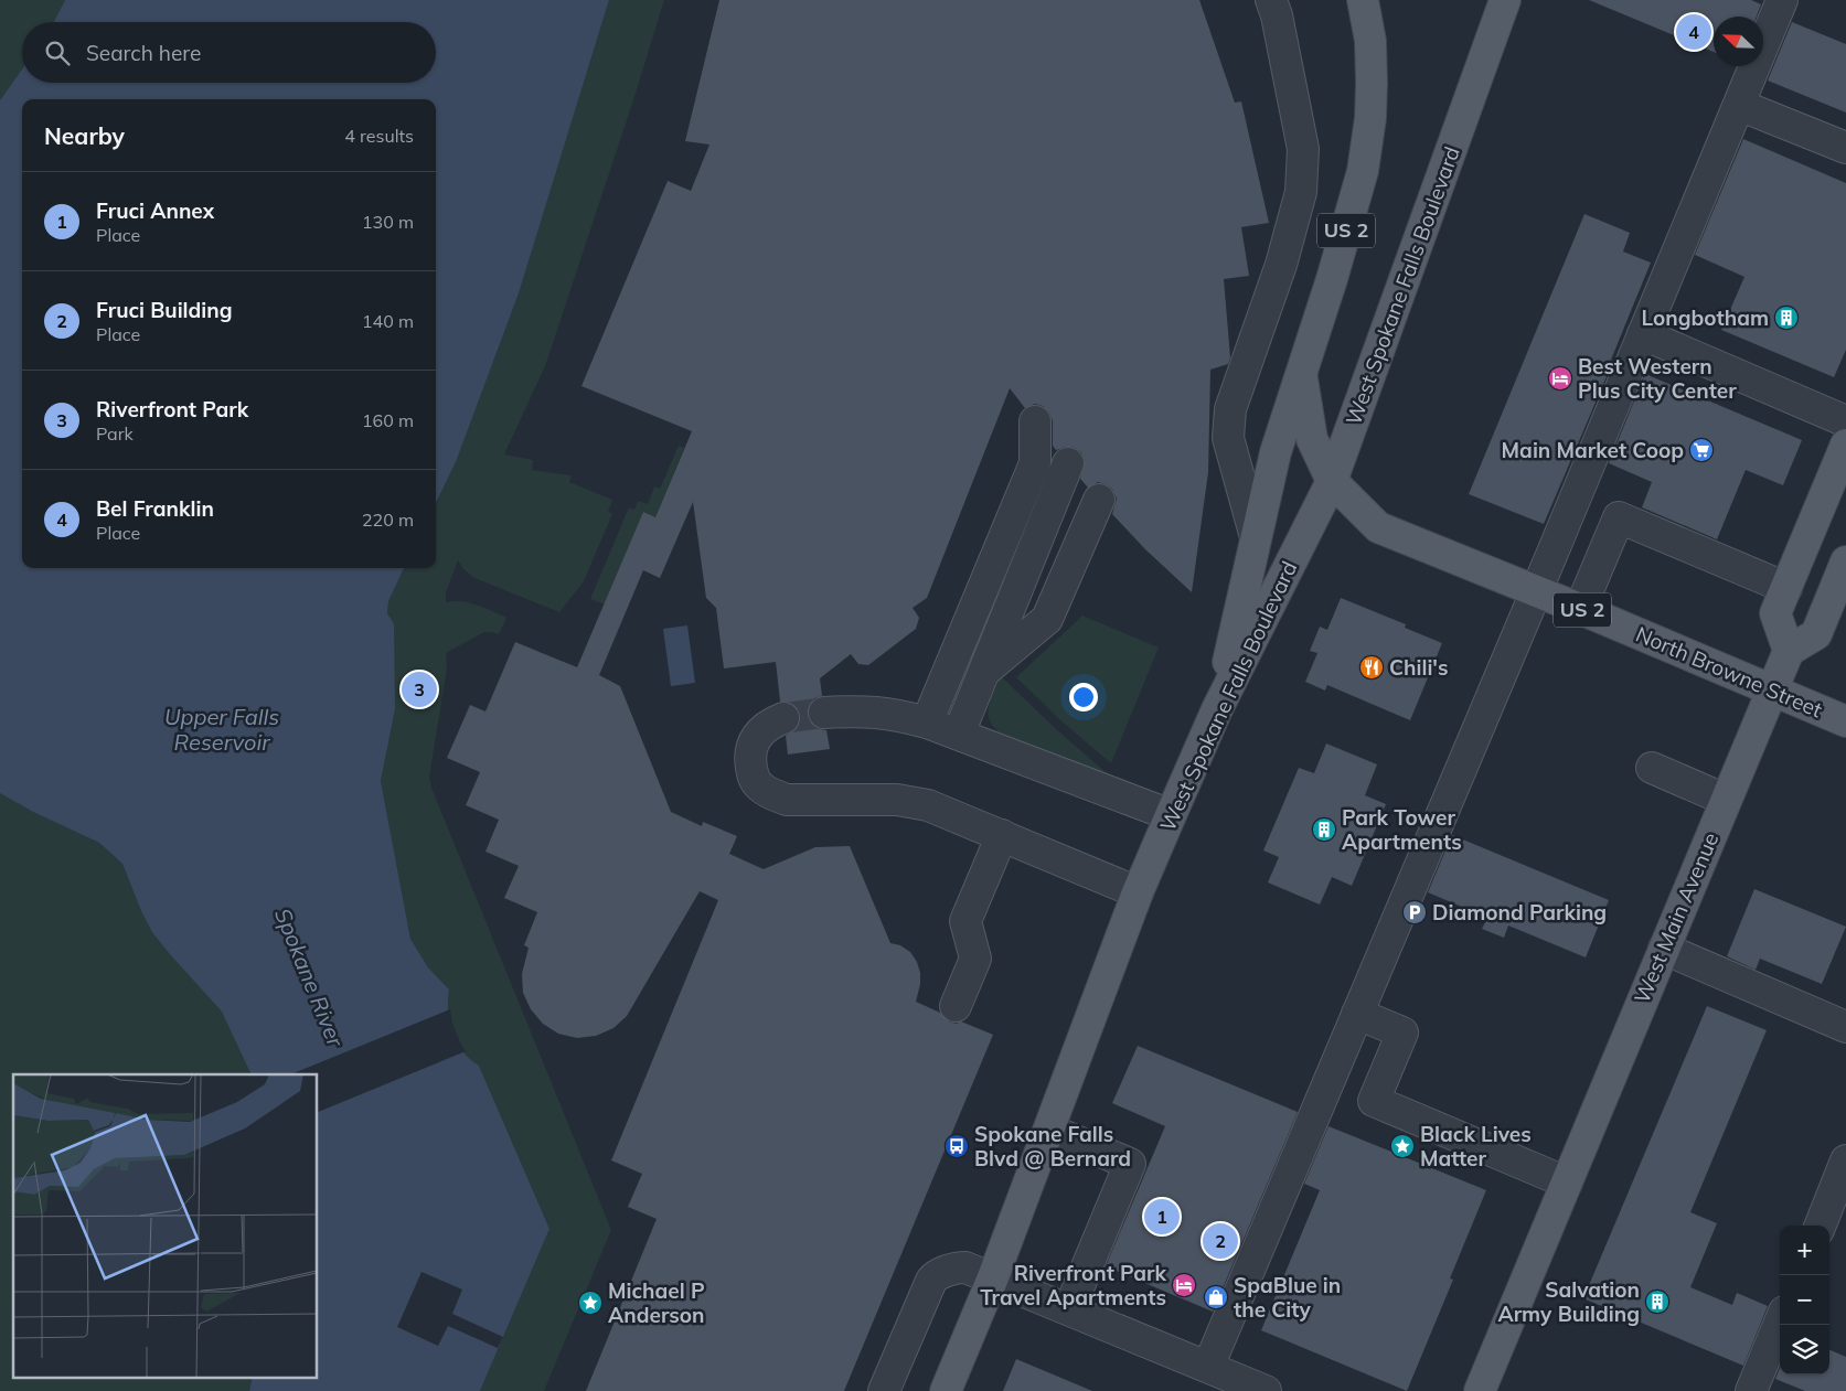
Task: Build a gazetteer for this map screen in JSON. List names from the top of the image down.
{
  "streets": {
    "main road": [
      "US 2",
      "West Spokane Falls Boulevard",
      "North Browne Street",
      "West Main Avenue"
    ]
  },
  "crossings": [
    ["US 2", "North Browne Street"],
    ["West Spokane Falls Boulevard", "North Browne Street"],
    ["North Browne Street", "West Main Avenue"]
  ],
  "water": ["Upper Falls Reservoir", "Spokane River"],
  "places": {
    "building": ["Longbotham", "Park Tower Apartments", "Salvation Army Building"],
    "hotel": ["Best Western Plus City Center", "Riverfront Park Travel Apartments"],
    "supermarket": ["Main Market Coop"],
    "restaurant": ["Chili's"],
    "parking": ["Diamond Parking"],
    "bus stop": ["Spokane Falls Blvd @ Bernard"],
    "place": ["Black Lives Matter", "Michael P Anderson"],
    "shop": ["SpaBlue in the City"]
  },
  "north": "top left",
  "page": {
    "pins": [
      "4",
      "3",
      "1",
      "2"
    ],
    "search": "Search here",
    "heading": ["Nearby", "4 results"],
    "list": [
      {
        "mark": "1",
        "name": "Fruci Annex",
        "note": "Place",
        "value": "130 m"
      },
      {
        "mark": "2",
        "name": "Fruci Building",
        "note": "Place",
        "value": "140 m"
      },
      {
        "mark": "3",
        "name": "Riverfront Park",
        "note": "Park",
        "value": "160 m"
      },
      {
        "mark": "4",
        "name": "Bel Franklin",
        "note": "Place",
        "value": "220 m"
      }
    ],
    "map_buttons": ["+", "−"]
  }
}
